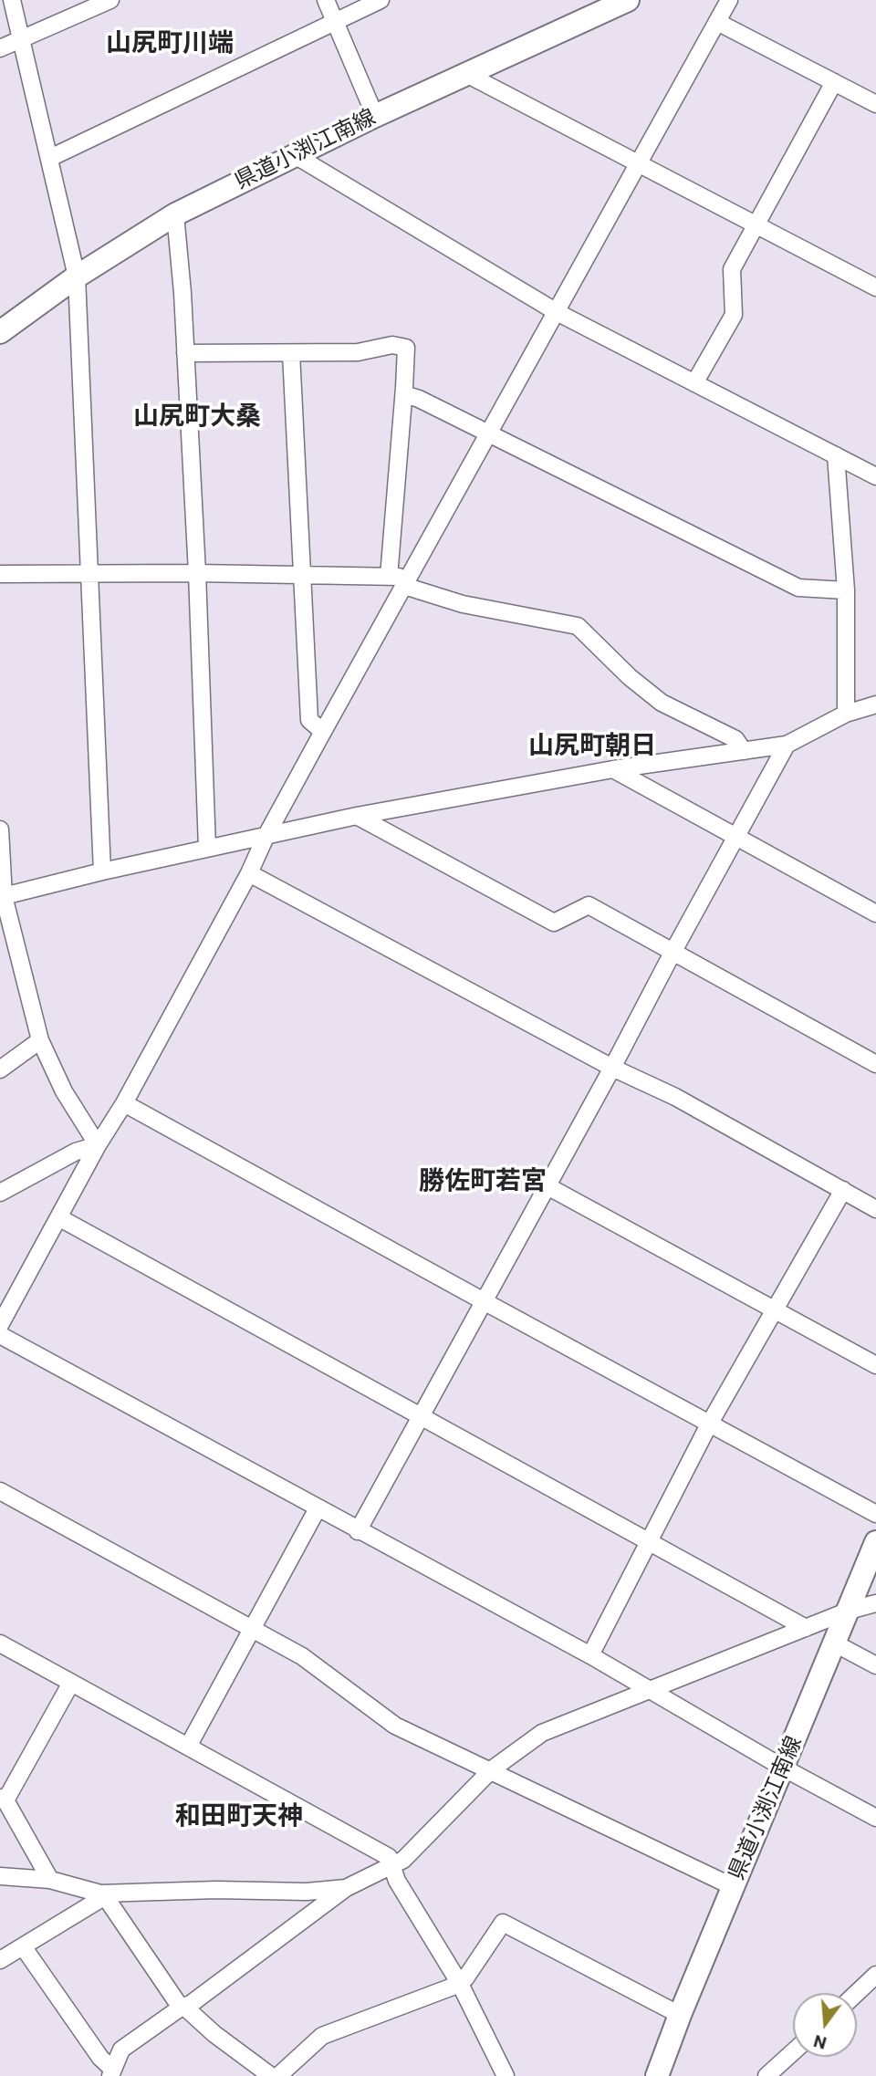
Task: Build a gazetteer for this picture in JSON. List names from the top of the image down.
{
  "streets": {
    "main road": ["県道小渕江南線"]
  },
  "districts": [
    "山尻町川端",
    "山尻町大桑",
    "山尻町朝日",
    "勝佐町若宮",
    "和田町天神"
  ],
  "north": "bottom"
}
